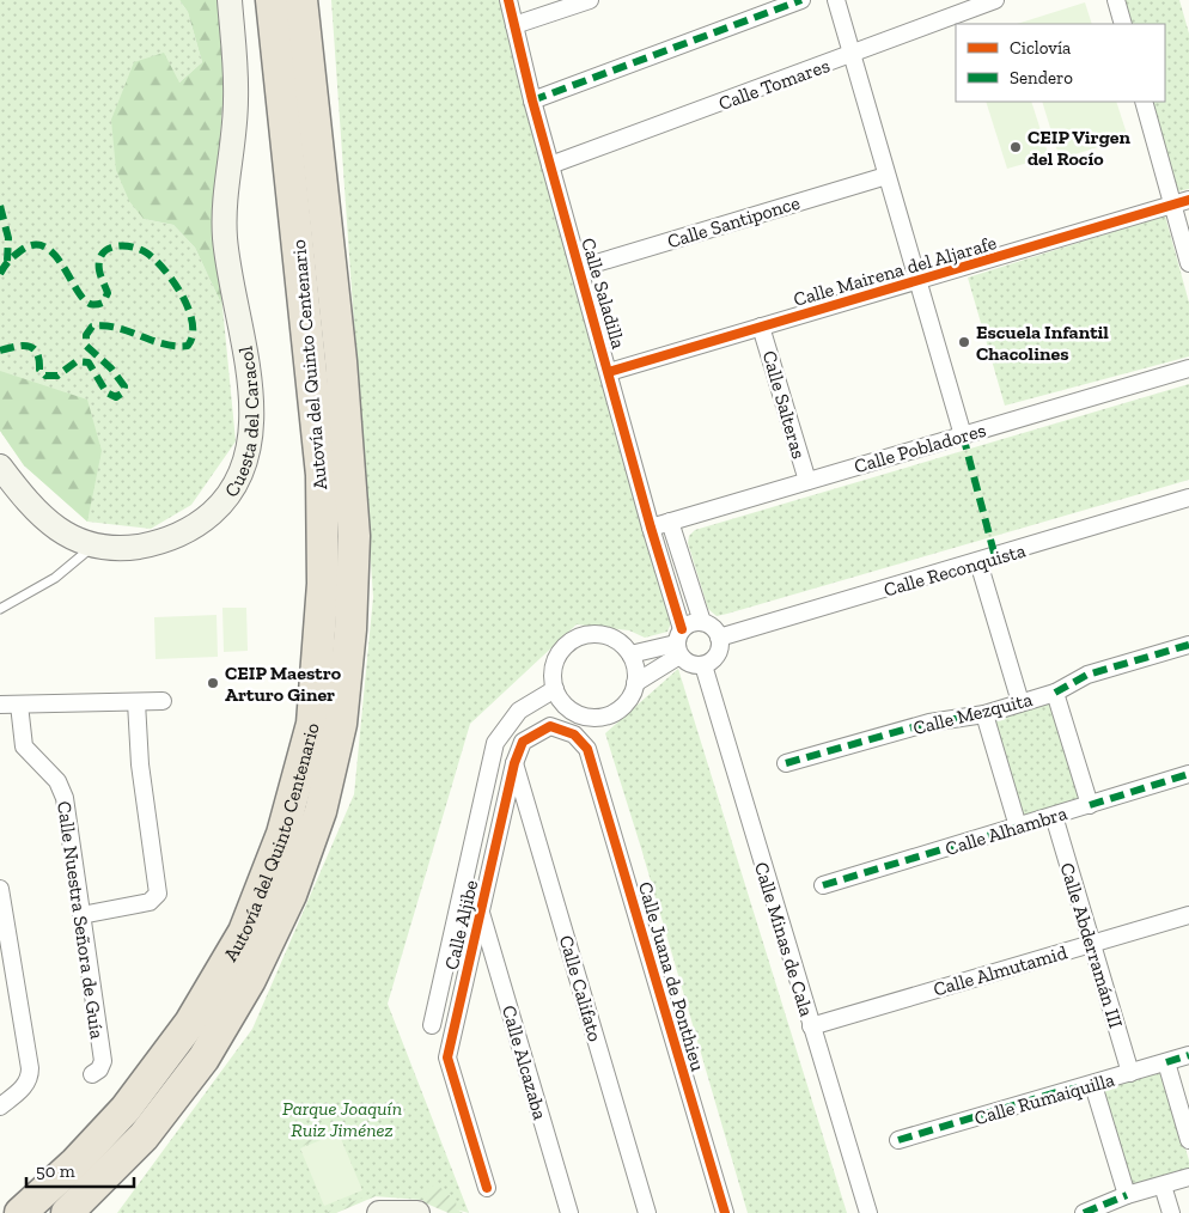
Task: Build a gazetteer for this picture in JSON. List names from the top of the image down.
{
  "streets": {
    "highway": ["Autovía del Quinto Centenario"],
    "main road": ["Cuesta del Caracol"],
    "street": [
      "Calle Tomares",
      "Calle Santiponce",
      "Calle Mairena del Aljarafe",
      "Calle Saladilla",
      "Calle Salteras",
      "Calle Pobladores",
      "Calle Reconquista",
      "Calle Mezquita",
      "Calle Alhambra",
      "Calle Nuestra Señora de Guía",
      "Calle Aljibe",
      "Calle Minas de Cala",
      "Calle Abderramán III",
      "Calle Almutamid",
      "Calle Juana de Ponthieu",
      "Calle Califato",
      "Calle Alcazaba",
      "Calle Rumaiquilla"
    ]
  },
  "crossings": [
    ["Calle Tomares", "Calle Saladilla"],
    ["Calle Santiponce", "Calle Saladilla"],
    ["Calle Mairena del Aljarafe", "Calle Saladilla"],
    ["Calle Mairena del Aljarafe", "Calle Salteras"],
    ["Calle Saladilla", "Calle Pobladores"],
    ["Calle Saladilla", "Calle Reconquista"],
    ["Calle Saladilla", "Calle Minas de Cala"],
    ["Calle Salteras", "Calle Pobladores"],
    ["Calle Reconquista", "Calle Minas de Cala"],
    ["Calle Alhambra", "Calle Abderramán III"],
    ["Calle Aljibe", "Calle Juana de Ponthieu"],
    ["Calle Aljibe", "Calle Califato"],
    ["Calle Aljibe", "Calle Alcazaba"],
    ["Calle Minas de Cala", "Calle Almutamid"],
    ["Calle Abderramán III", "Calle Almutamid"],
    ["Calle Abderramán III", "Calle Rumaiquilla"]
  ],
  "parks": ["Parque Joaquín Ruiz Jiménez"],
  "places": ["CEIP Virgen del Rocío", "Escuela Infantil Chacolines", "CEIP Maestro Arturo Giner"],
  "legend": ["Ciclovía", "Sendero"],
  "scale_bar": "50 m"
}
